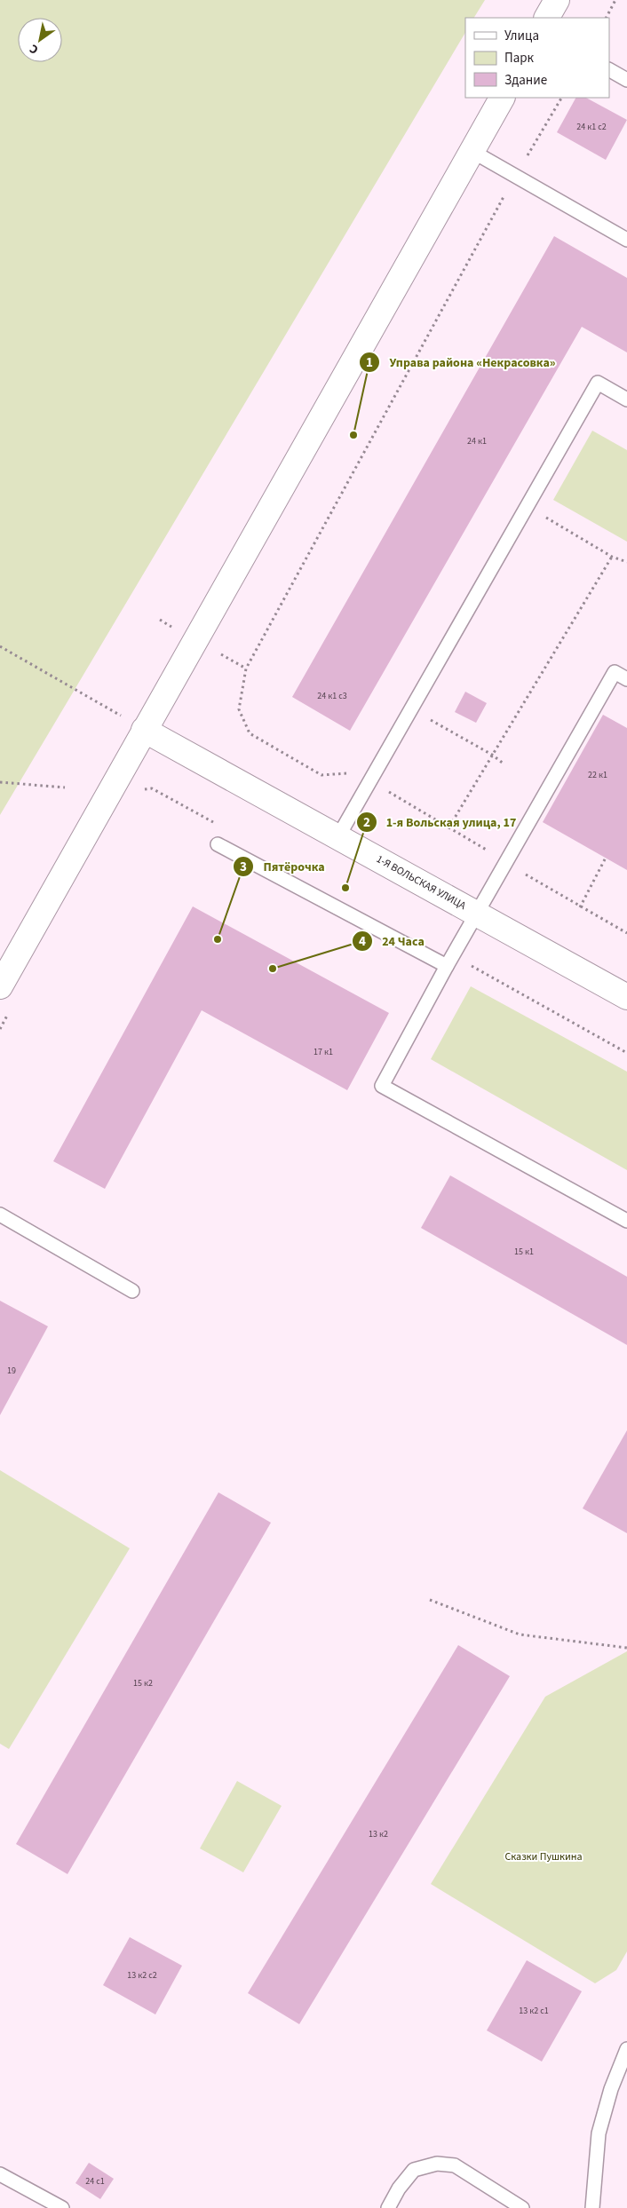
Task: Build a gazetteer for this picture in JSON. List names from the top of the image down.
{
  "streets": {
    "street": ["1-Я ВОЛЬСКАЯ УЛИЦА"]
  },
  "parks": ["Сказки Пушкина"],
  "places": [
    "Управа района «Некрасовка»",
    "1-я Вольская улица, 17",
    "Пятёрочка",
    "24 Часа"
  ],
  "house_numbers": [
    "24 к1 с2",
    "24 к1",
    "24 к1 с3",
    "22 к1",
    "17 к1",
    "15 к1",
    "19",
    "15 к2",
    "13 к2",
    "13 к2 с2",
    "13 к2 с1",
    "24 с1"
  ],
  "legend": ["Улица", "Парк", "Здание"],
  "north": "bottom left"
}
